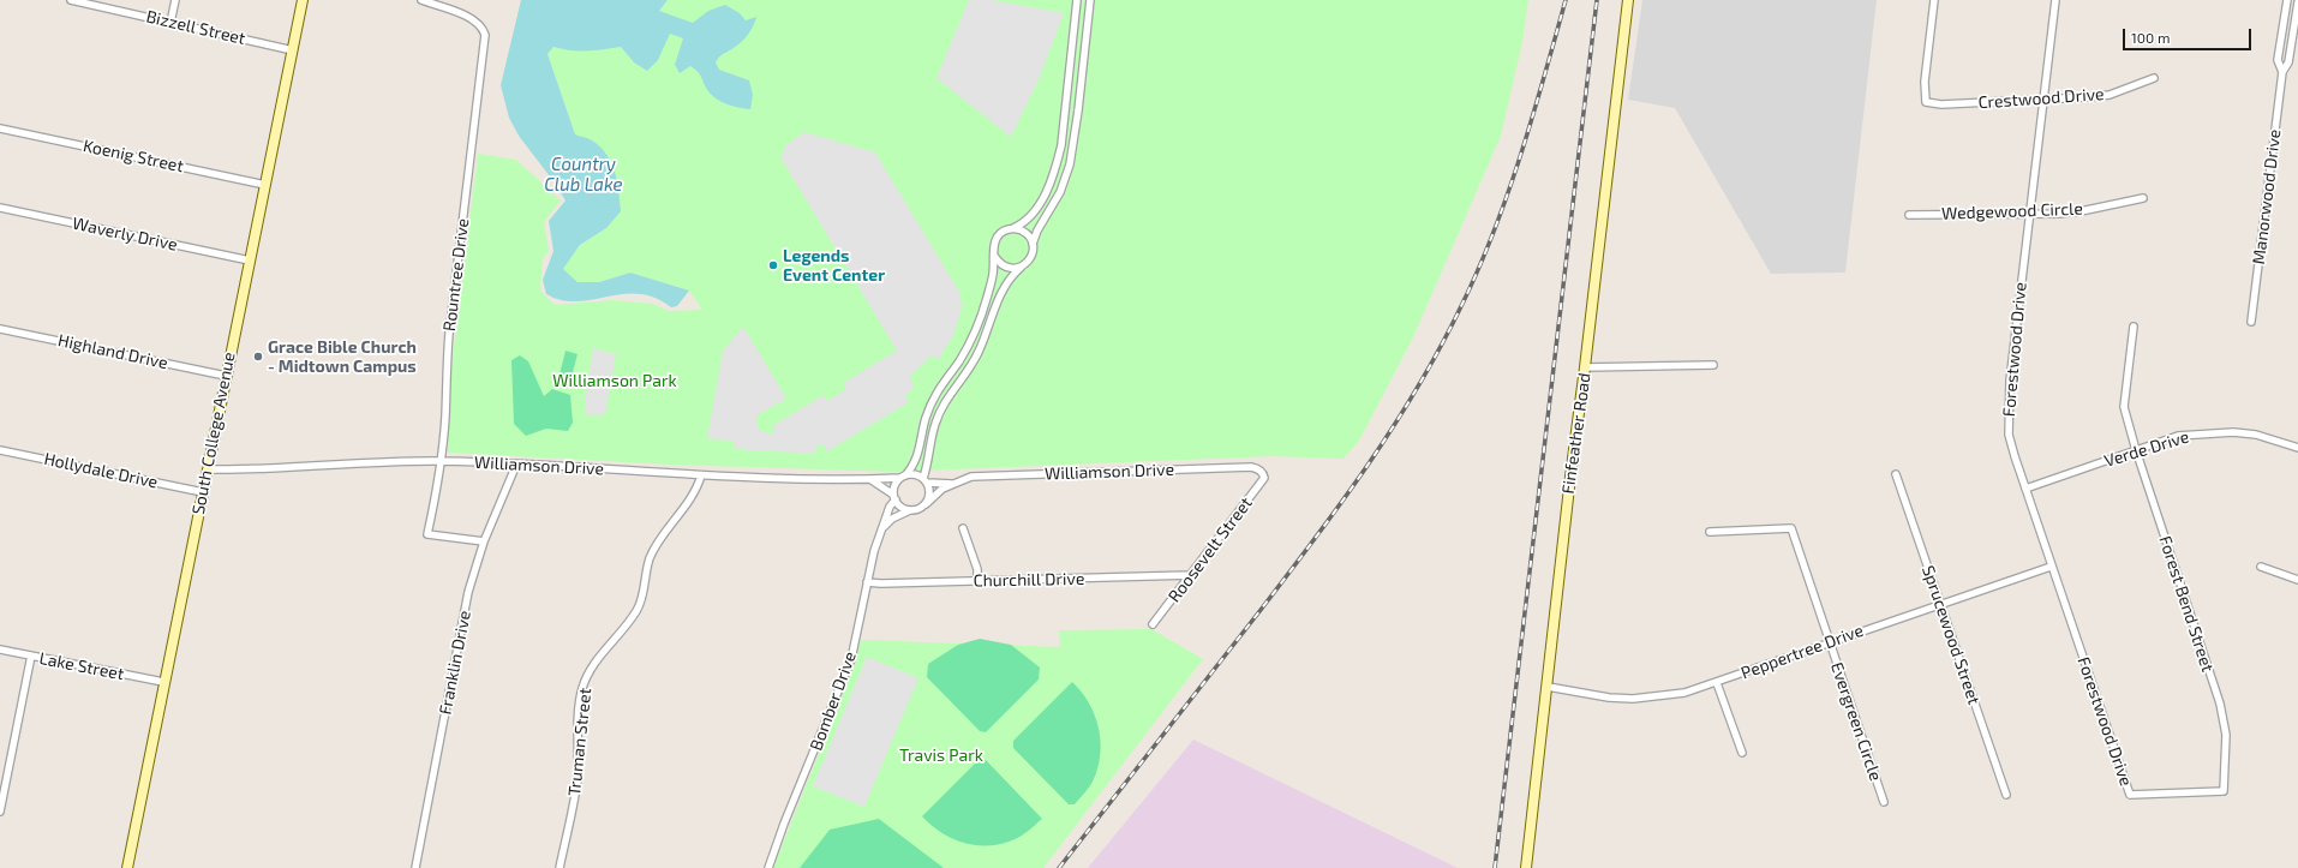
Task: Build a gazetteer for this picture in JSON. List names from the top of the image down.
{
  "streets": {
    "main road": ["South College Avenue", "Finfeather Road"],
    "street": [
      "Bizzell Street",
      "Crestwood Drive",
      "Koenig Street",
      "Manorwood Drive",
      "Wedgewood Circle",
      "Waverly Drive",
      "Rountree Drive",
      "Forestwood Drive",
      "Highland Drive",
      "Verde Drive",
      "Williamson Drive",
      "Hollydale Drive",
      "Roosevelt Street",
      "Churchill Drive",
      "Forest Bend Street",
      "Sprucewood Street",
      "Peppertree Drive",
      "Franklin Drive",
      "Lake Street",
      "Bomber Drive",
      "Evergreen Circle",
      "Truman Street"
    ]
  },
  "crossings": [
    ["Bizzell Street", "South College Avenue"],
    ["Crestwood Drive", "Forestwood Drive"],
    ["Koenig Street", "South College Avenue"],
    ["Wedgewood Circle", "Forestwood Drive"],
    ["Waverly Drive", "South College Avenue"],
    ["Rountree Drive", "Williamson Drive"],
    ["Rountree Drive", "Franklin Drive"],
    ["Forestwood Drive", "Verde Drive"],
    ["Forestwood Drive", "Forest Bend Street"],
    ["Forestwood Drive", "Peppertree Drive"],
    ["Highland Drive", "South College Avenue"],
    ["South College Avenue", "Williamson Drive"],
    ["South College Avenue", "Hollydale Drive"],
    ["South College Avenue", "Lake Street"],
    ["Finfeather Road", "Peppertree Drive"],
    ["Verde Drive", "Forest Bend Street"],
    ["Williamson Drive", "Roosevelt Street"],
    ["Williamson Drive", "Franklin Drive"],
    ["Williamson Drive", "Bomber Drive"],
    ["Williamson Drive", "Truman Street"],
    ["Roosevelt Street", "Churchill Drive"],
    ["Churchill Drive", "Bomber Drive"],
    ["Sprucewood Street", "Peppertree Drive"],
    ["Peppertree Drive", "Evergreen Circle"]
  ],
  "water": ["Country Club Lake"],
  "parks": ["Williamson Park", "Travis Park"],
  "places": ["Legends Event Center", "Grace Bible Church - Midtown Campus"],
  "scale_bar": "100 m"
}
